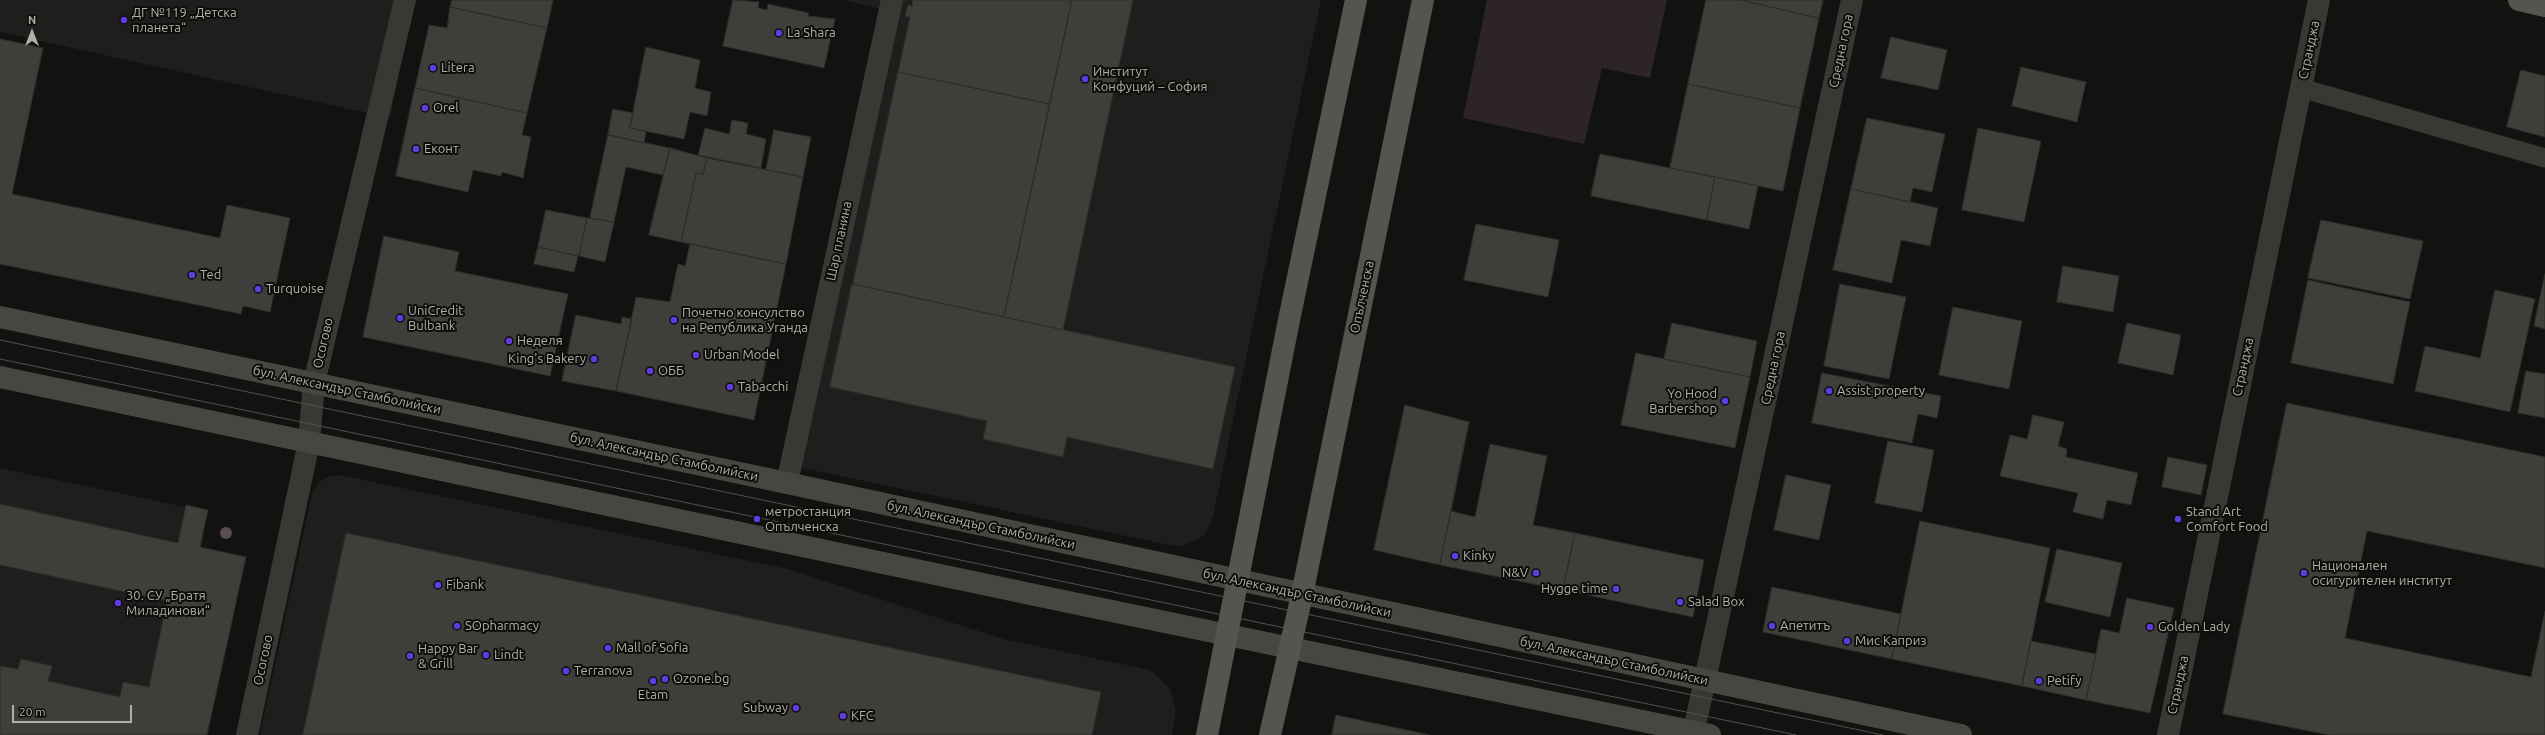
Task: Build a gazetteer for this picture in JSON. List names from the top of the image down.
{
  "streets": {
    "main road": ["Опълченска", "бул. Александър Стамболийски"],
    "street": [
      "Странджа",
      "Средна гора",
      "Шар планина",
      "Осогово"
    ]
  },
  "crossings": [
    ["Средна гора", "бул. Александър Стамболийски"],
    ["Шар планина", "бул. Александър Стамболийски"],
    ["Опълченска", "бул. Александър Стамболийски"],
    ["Осогово", "бул. Александър Стамболийски"]
  ],
  "places": [
    "ДГ №119 „Детска планета“",
    "La Shara",
    "Litera",
    "Институт Конфуций – София",
    "Orel",
    "Еконт",
    "Ted",
    "Turquoise",
    "UniCredit Bulbank",
    "Почетно консулство на Република Уганда",
    "Неделя",
    "Urban Model",
    "King's Bakery",
    "ОББ",
    "Tabacchi",
    "Assist property",
    "Yo Hood Barbershop",
    "метростанция Опълченска",
    "Stand Art Comfort Food",
    "Kinky",
    "N&V",
    "Национален осигурителен институт",
    "Fibank",
    "Hygge time",
    "Salad Box",
    "30. СУ „Братя Миладинови“",
    "SOpharmacy",
    "Апетитъ",
    "Golden Lady",
    "Мис Каприз",
    "Mall of Sofia",
    "Lindt",
    "Happy Bar & Grill",
    "Terranova",
    "Ozone.bg",
    "Etam",
    "Petify",
    "Subway",
    "KFC"
  ],
  "scale_bar": "20 m",
  "north": "top"
}
